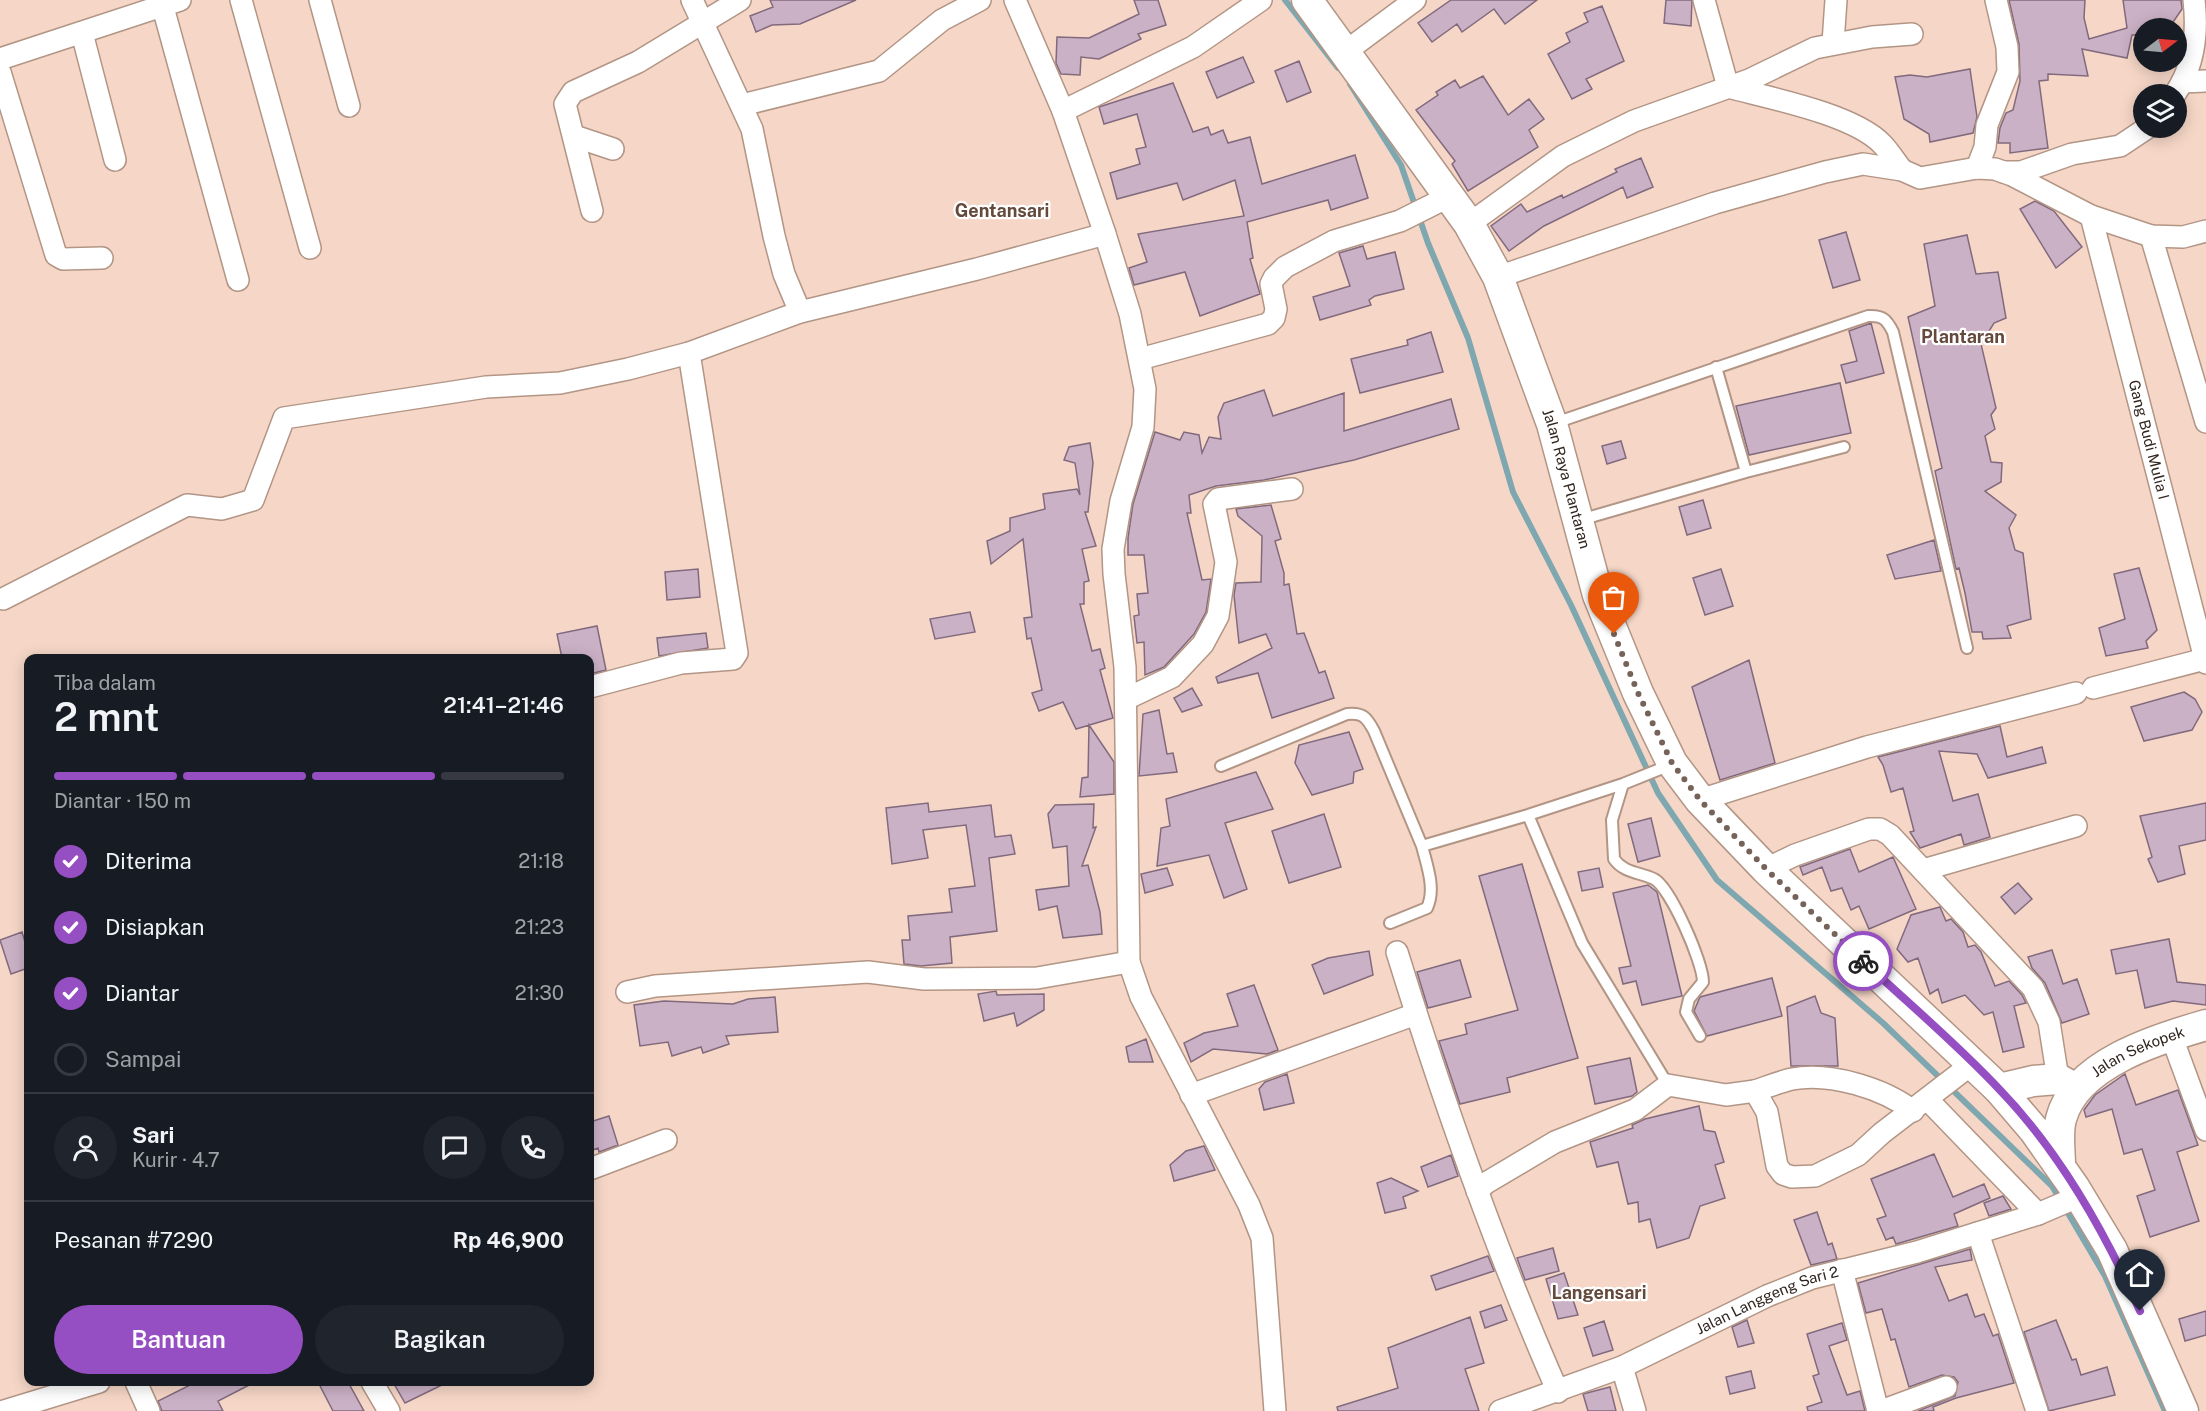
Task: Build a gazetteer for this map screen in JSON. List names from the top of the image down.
{
  "streets": {
    "main road": ["Jalan Raya Plantaran", "Jalan Sekopek"],
    "street": ["Gang Budi Mulia I", "Jalan Langgeng Sari 2"]
  },
  "crossings": [
    ["Jalan Raya Plantaran", "Jalan Langgeng Sari 2"]
  ],
  "districts": ["Gentansari", "Plantaran", "Langensari"],
  "north": "right",
  "page": {
    "heading": ["2 mnt", "Tiba dalam", "21:41–21:46"],
    "panel": [
      "Sari",
      "Kurir · 4.7",
      "Pesanan #7290",
      "Rp 46,900"
    ],
    "bar": "Diantar · 150 m",
    "list": [
      ["Diterima", "21:18"],
      ["Disiapkan", "21:23"],
      ["Diantar", "21:30"],
      "Sampai"
    ],
    "buttons": ["Bantuan", "Bagikan"]
  }
}
